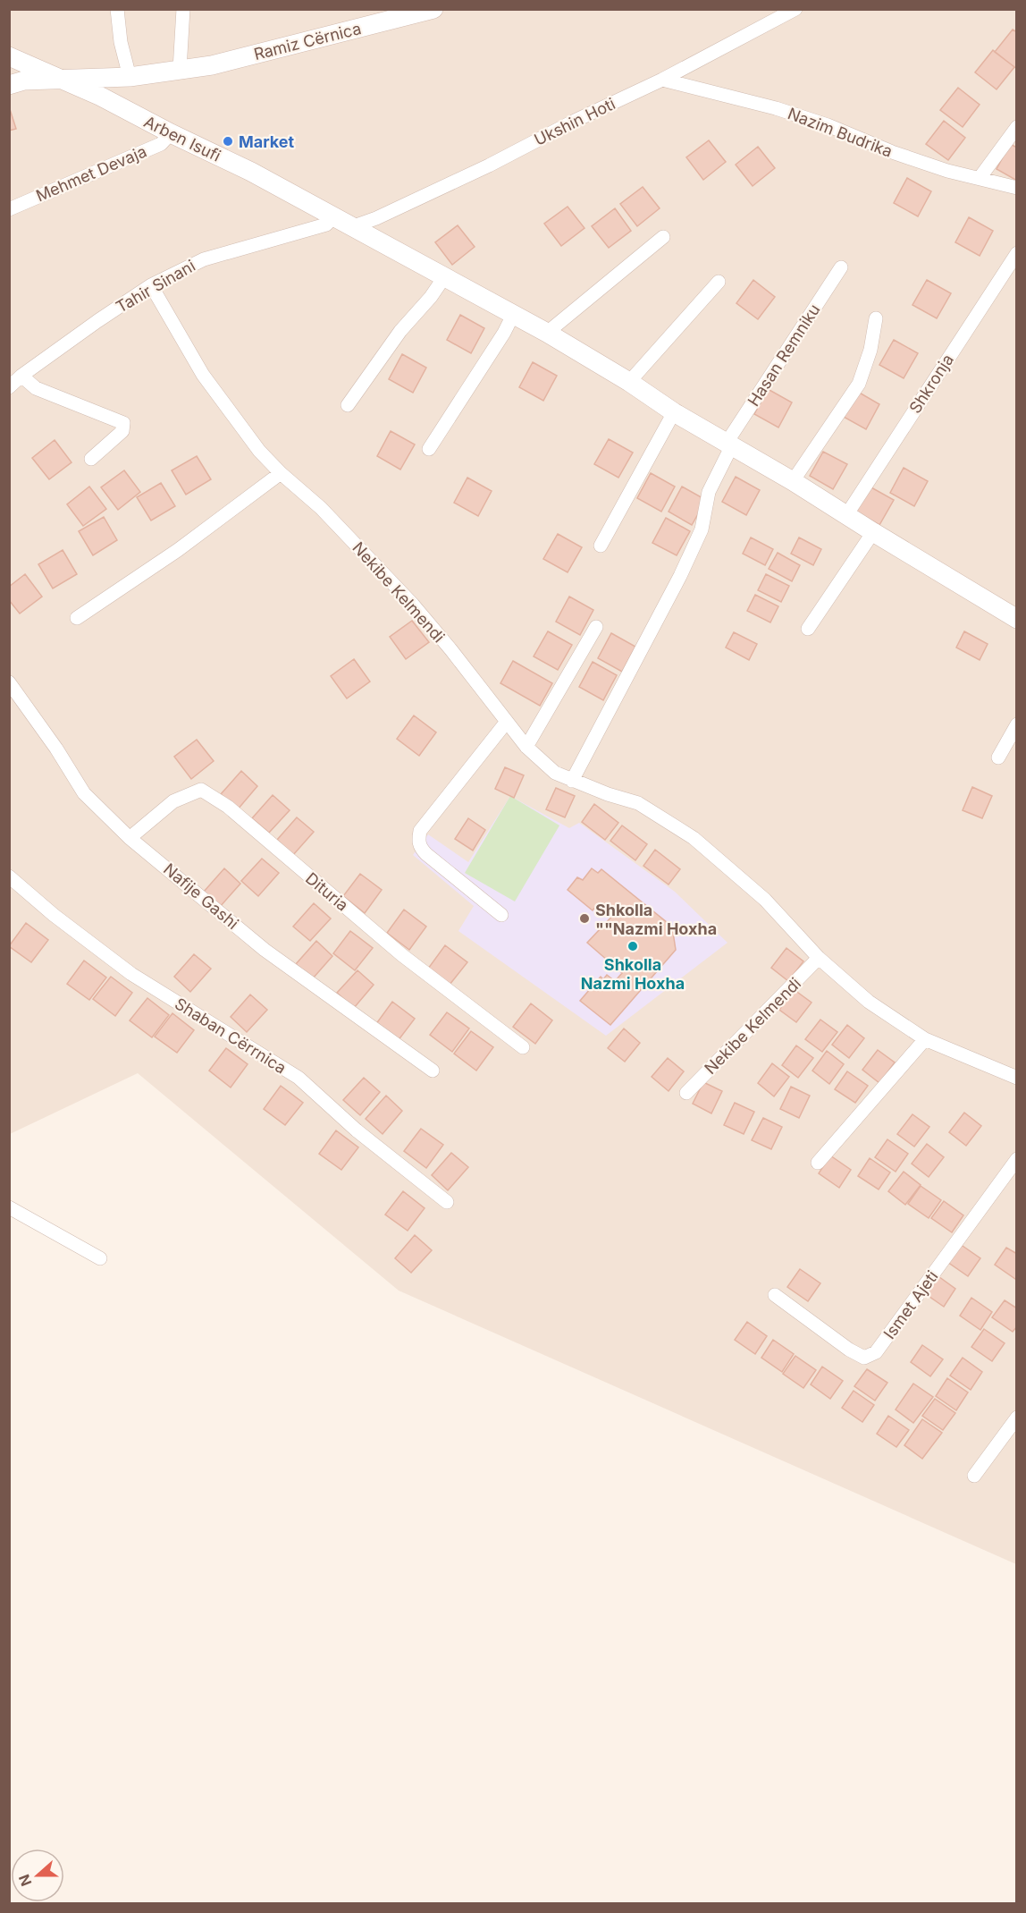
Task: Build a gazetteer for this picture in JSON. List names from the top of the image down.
{
  "streets": {
    "street": [
      "Ramiz Cërnica",
      "Ukshin Hoti",
      "Nazim Budrika",
      "Arben Isufi",
      "Mehmet Devaja",
      "Tahir Sinani",
      "Hasan Remniku",
      "Shkronja",
      "Nekibe Kelmendi",
      "Dituria",
      "Nafije Gashi",
      "Shaban Cërrnica",
      "Ismet Ajeti"
    ]
  },
  "crossings": [
    ["Ramiz Cërnica", "Arben Isufi"],
    ["Ukshin Hoti", "Nazim Budrika"],
    ["Ukshin Hoti", "Arben Isufi"],
    ["Arben Isufi", "Mehmet Devaja"],
    ["Arben Isufi", "Tahir Sinani"],
    ["Tahir Sinani", "Nekibe Kelmendi"],
    ["Hasan Remniku", "Nekibe Kelmendi"],
    ["Dituria", "Nafije Gashi"]
  ],
  "places": ["Market", "Shkolla \"\"Nazmi Hoxha", "Shkolla Nazmi Hoxha"],
  "north": "left"
}
